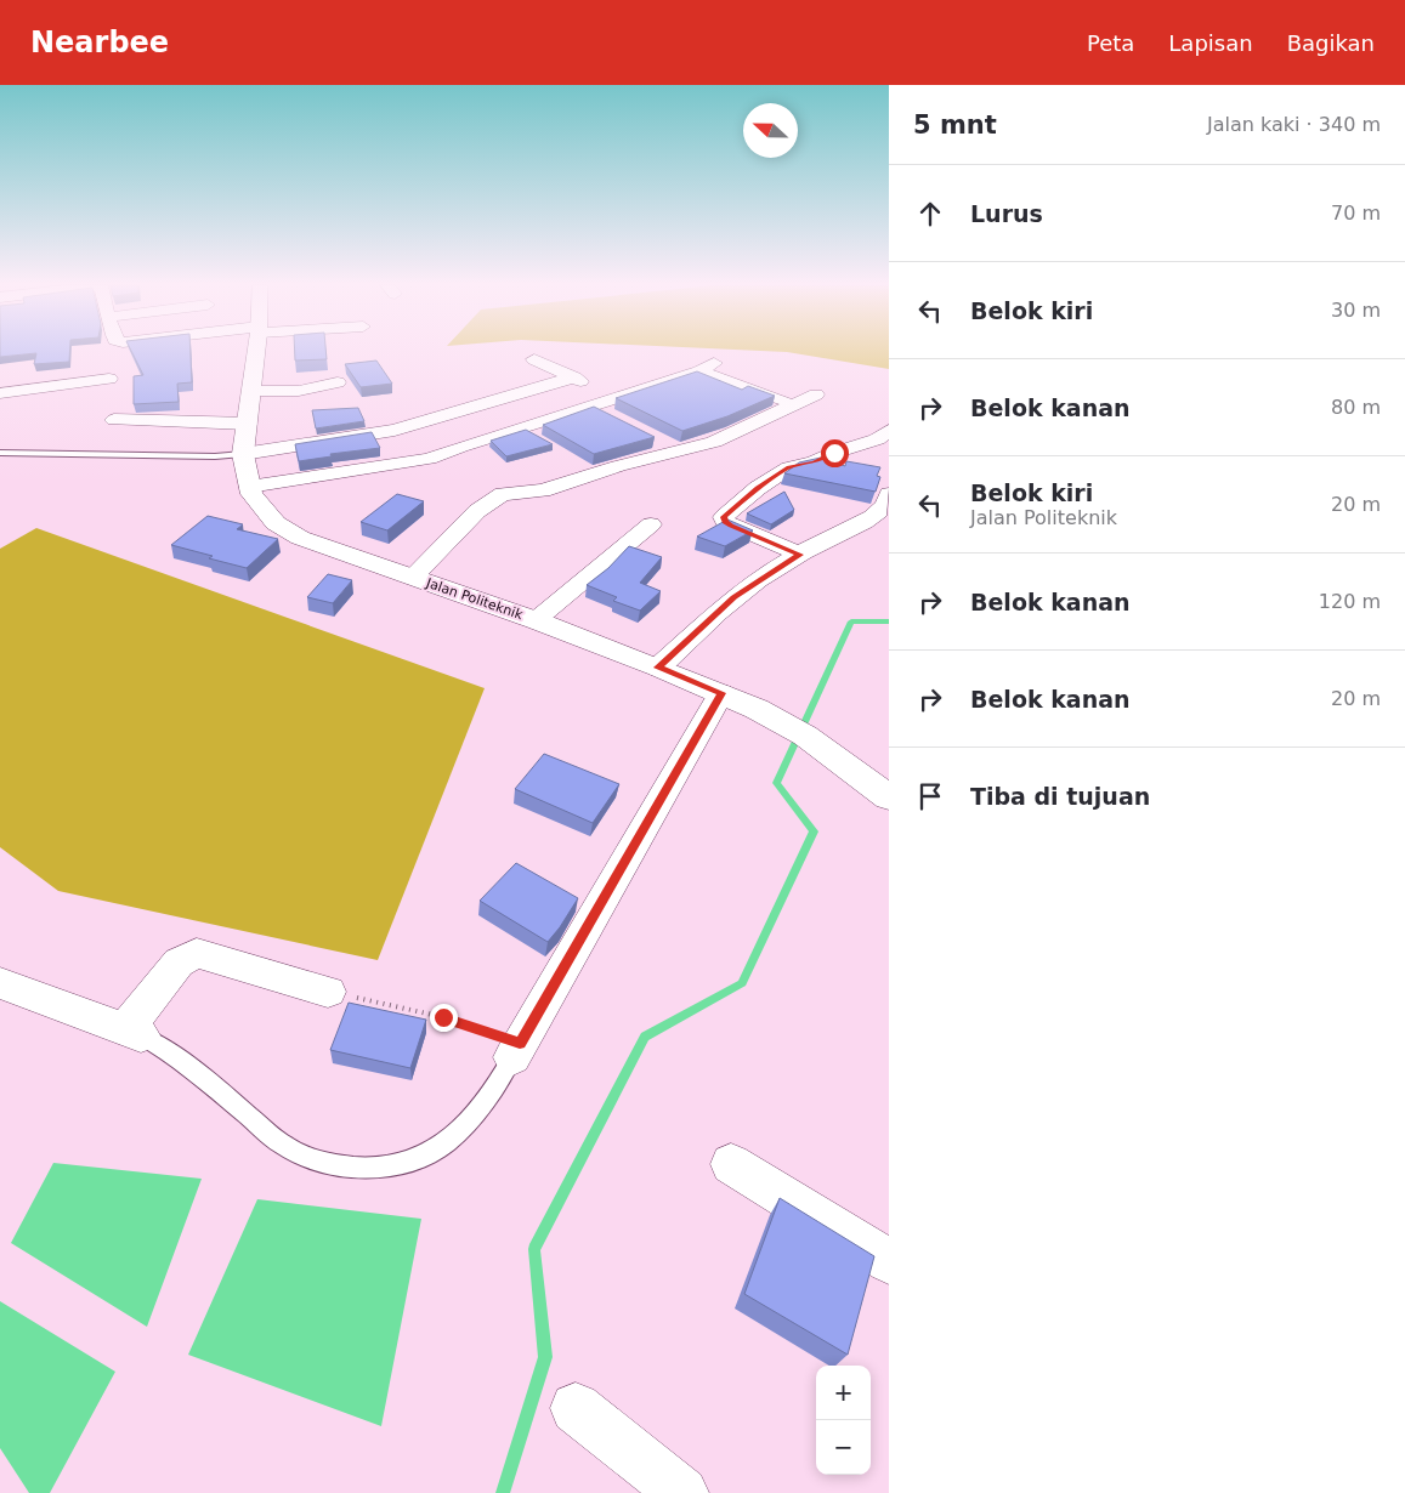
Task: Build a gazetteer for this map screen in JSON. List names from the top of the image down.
{
  "streets": {
    "street": ["Jalan Politeknik"]
  },
  "north": "left",
  "page": {
    "header": "Nearbee",
    "nav": ["Peta", "Lapisan", "Bagikan"],
    "heading": ["5 mnt", "Jalan kaki · 340 m"],
    "list": [
      ["Lurus", "70 m"],
      ["Belok kiri", "30 m"],
      ["Belok kanan", "80 m"],
      ["Belok kiri", "Jalan Politeknik", "20 m"],
      ["Belok kanan", "120 m"],
      ["Belok kanan", "20 m"],
      "Tiba di tujuan"
    ],
    "map_buttons": ["+", "−"]
  }
}
